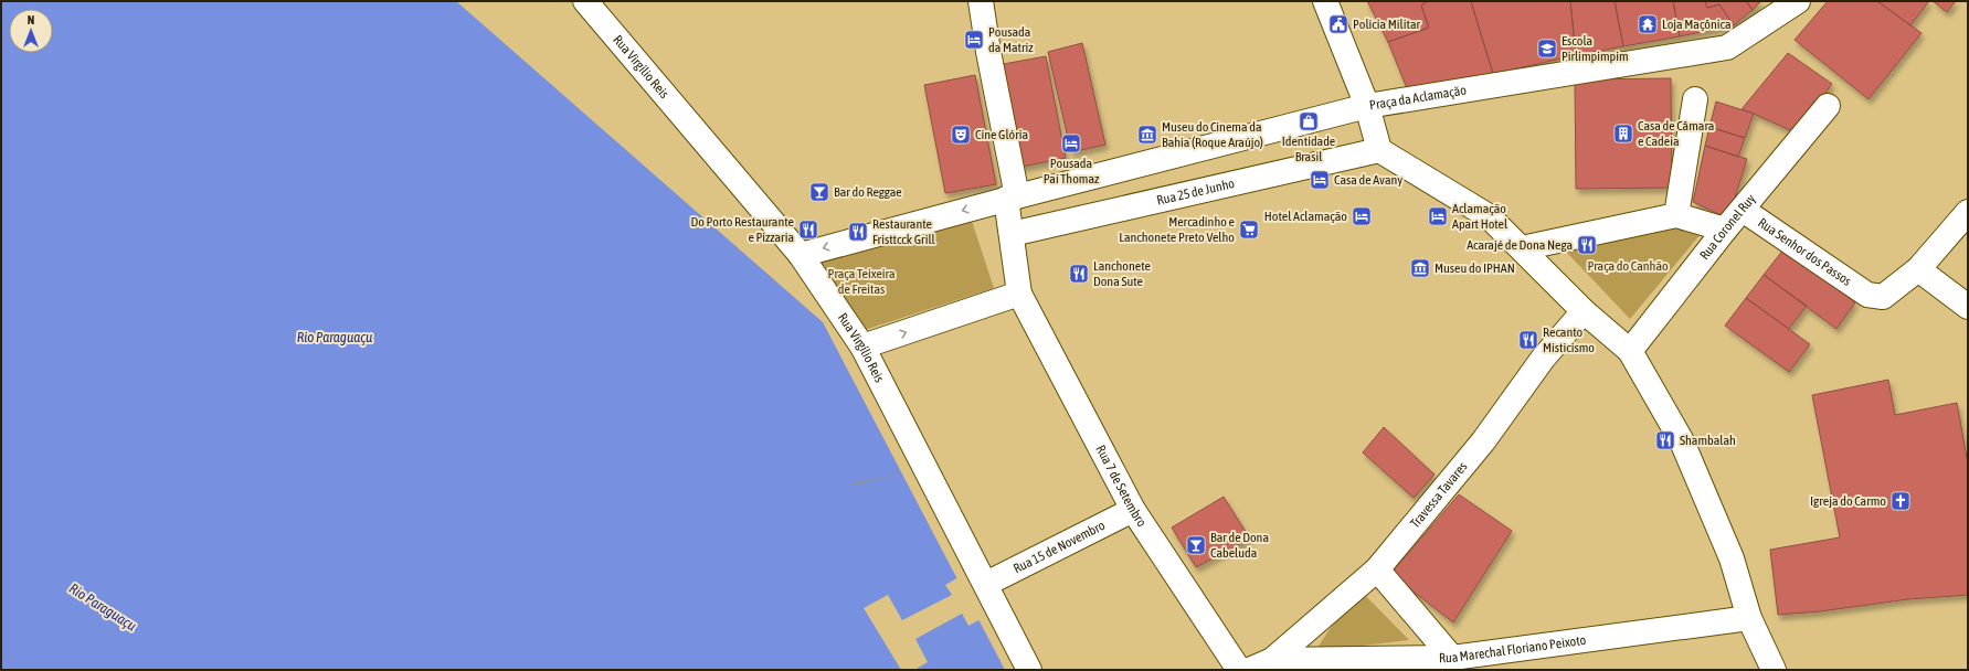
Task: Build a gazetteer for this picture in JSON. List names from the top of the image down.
{
  "streets": {
    "street": [
      "Rua Virgílio Reis",
      "Praça da Aclamação",
      "Rua 25 de Junho",
      "Rua Coronel Ruy",
      "Rua Senhor dos Passos",
      "Rua 7 de Setembro",
      "Travessa Tavares",
      "Rua 15 de Novembro",
      "Rua Marechal Floriano Peixoto"
    ]
  },
  "crossings": [
    ["Rua Virgílio Reis", "Rua 15 de Novembro"],
    ["Praça da Aclamação", "Rua 25 de Junho"],
    ["Rua Coronel Ruy", "Rua Senhor dos Passos"],
    ["Rua 7 de Setembro", "Rua 15 de Novembro"],
    ["Travessa Tavares", "Rua Marechal Floriano Peixoto"]
  ],
  "water": ["Rio Paraguaçu"],
  "parks": ["Praça do Canhão", "Praça Teixeira de Freitas"],
  "places": {
    "public building": ["Polícia Militar"],
    "temple": ["Loja Maçônica"],
    "hotel": [
      "Pousada da Matriz",
      "Pousada Pai Thomaz",
      "Casa de Avany",
      "Hotel Aclamação",
      "Aclamação Apart Hotel"
    ],
    "school or university": ["Escola Pirlimpimpim"],
    "shop": ["Identidade Brasil"],
    "building": ["Casa de Câmara e Cadeia"],
    "theatre": ["Cine Glória"],
    "museum": ["Museu do Cinema da Bahia (Roque Araújo)", "Museu do IPHAN"],
    "bar": ["Bar do Reggae", "Bar de Dona Cabeluda"],
    "restaurant": [
      "Do Porto Restaurante e Pizzaria",
      "Restaurante Fristtcck Grill",
      "Acarajé de Dona Nega",
      "Lanchonete Dona Sute",
      "Recanto Misticismo",
      "Shambalah"
    ],
    "supermarket": ["Mercadinho e Lanchonete Preto Velho"],
    "church": ["Igreja do Carmo"]
  },
  "north": "top"
}
